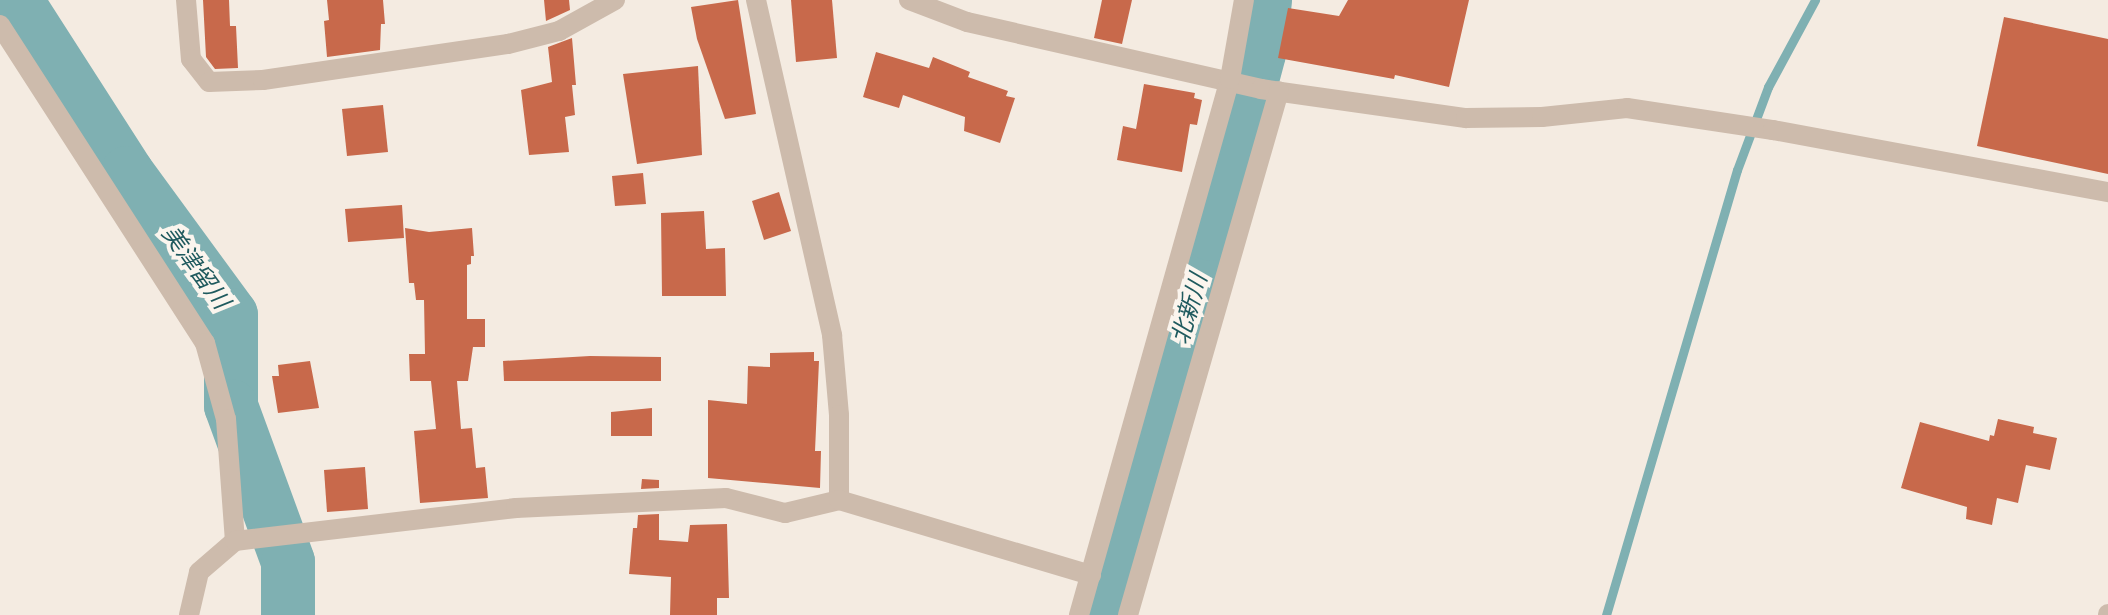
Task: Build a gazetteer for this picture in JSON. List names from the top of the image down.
{
  "water": ["美津留川", "北新川"]
}
